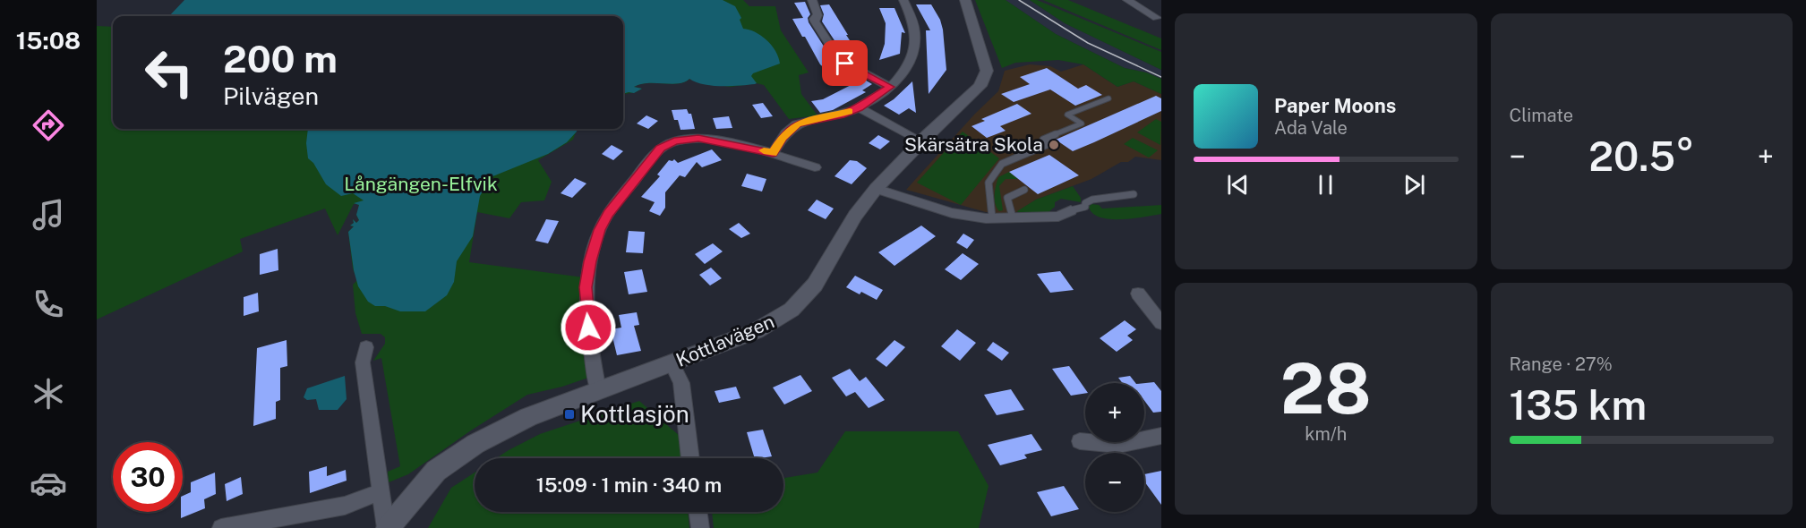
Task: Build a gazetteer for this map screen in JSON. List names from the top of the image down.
{
  "streets": {
    "street": ["Kottlavägen"]
  },
  "parks": ["Långängen-Elfvik"],
  "places": {
    "other": ["Skärsätra Skola"],
    "transit": ["Kottlasjön"]
  },
  "page": {
    "tabs": "15:08",
    "tile": [
      "Climate",
      ["28", "km/h"],
      ["Range · 27%", "135 km"]
    ],
    "turn": ["200 m", "Pilvägen"],
    "song": ["Paper Moons", "Ada Vale"],
    "heat": ["−", "20.5°", "+"],
    "map_buttons": ["+", "−"],
    "limit": "30",
    "trip": "15:09 · 1 min · 340 m"
  }
}
